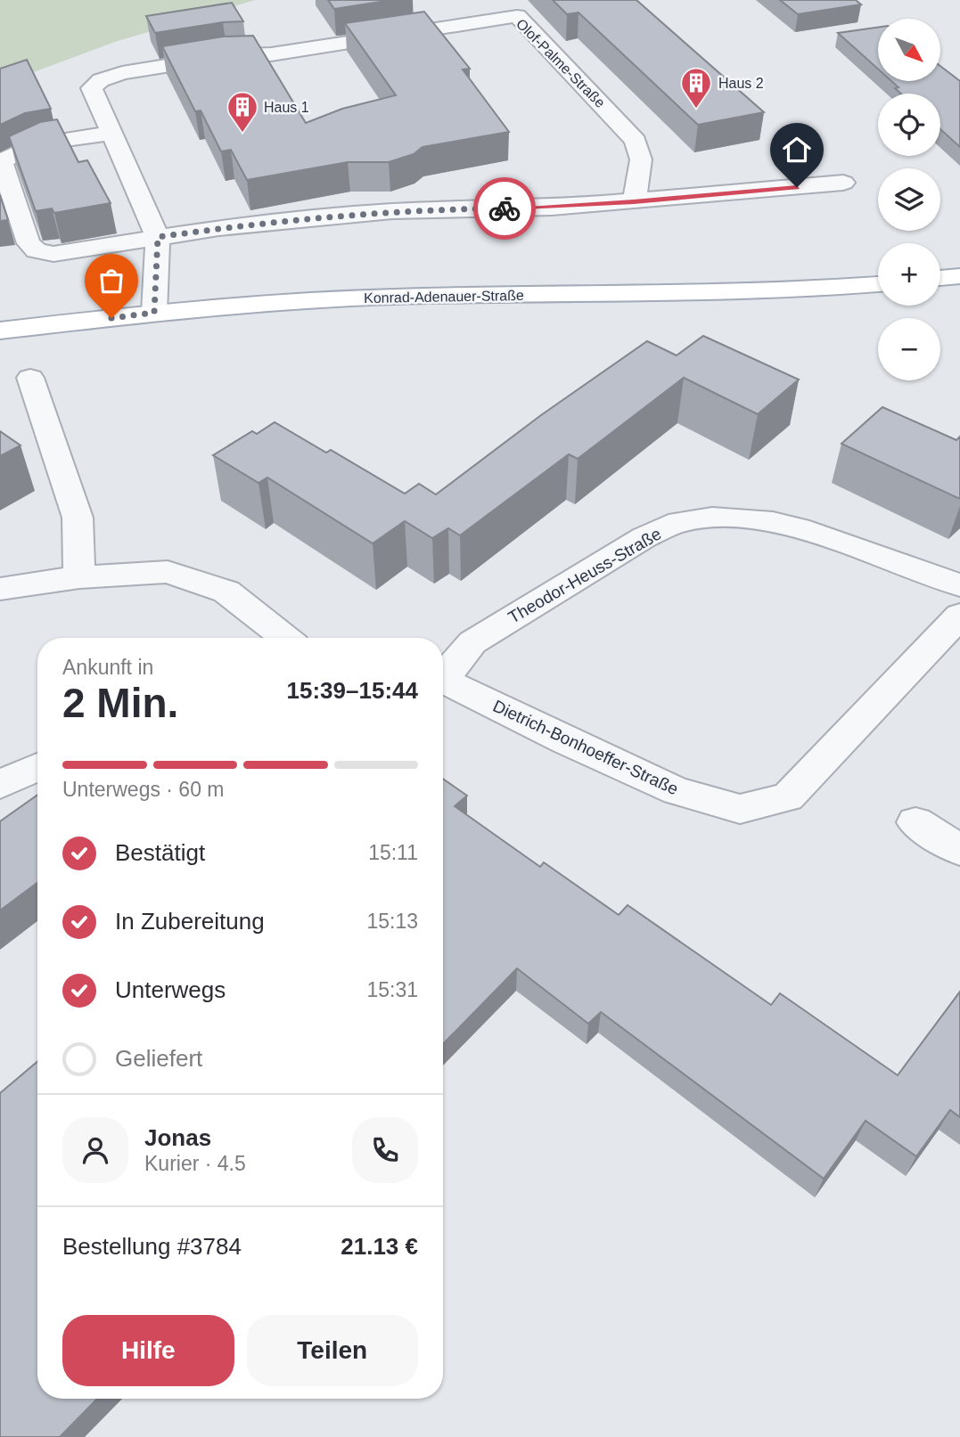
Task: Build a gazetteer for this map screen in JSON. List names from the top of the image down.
{
  "streets": {
    "main road": ["Konrad-Adenauer-Straße"],
    "street": ["Olof-Palme-Straße", "Theodor-Heuss-Straße", "Dietrich-Bonhoeffer-Straße"]
  },
  "crossings": [
    ["Olof-Palme-Straße", "Konrad-Adenauer-Straße"]
  ],
  "places": {
    "building": ["Haus 2", "Haus 1"]
  },
  "north": "bottom right",
  "page": {
    "map_buttons": ["+", "−"],
    "heading": ["2 Min.", "Ankunft in", "15:39–15:44"],
    "panel": [
      "Jonas",
      "Kurier · 4.5",
      "Bestellung #3784",
      "21.13 €"
    ],
    "bar": "Unterwegs · 60 m",
    "list": [
      ["Bestätigt", "15:11"],
      ["In Zubereitung", "15:13"],
      ["Unterwegs", "15:31"],
      "Geliefert"
    ],
    "buttons": ["Hilfe", "Teilen"]
  }
}
